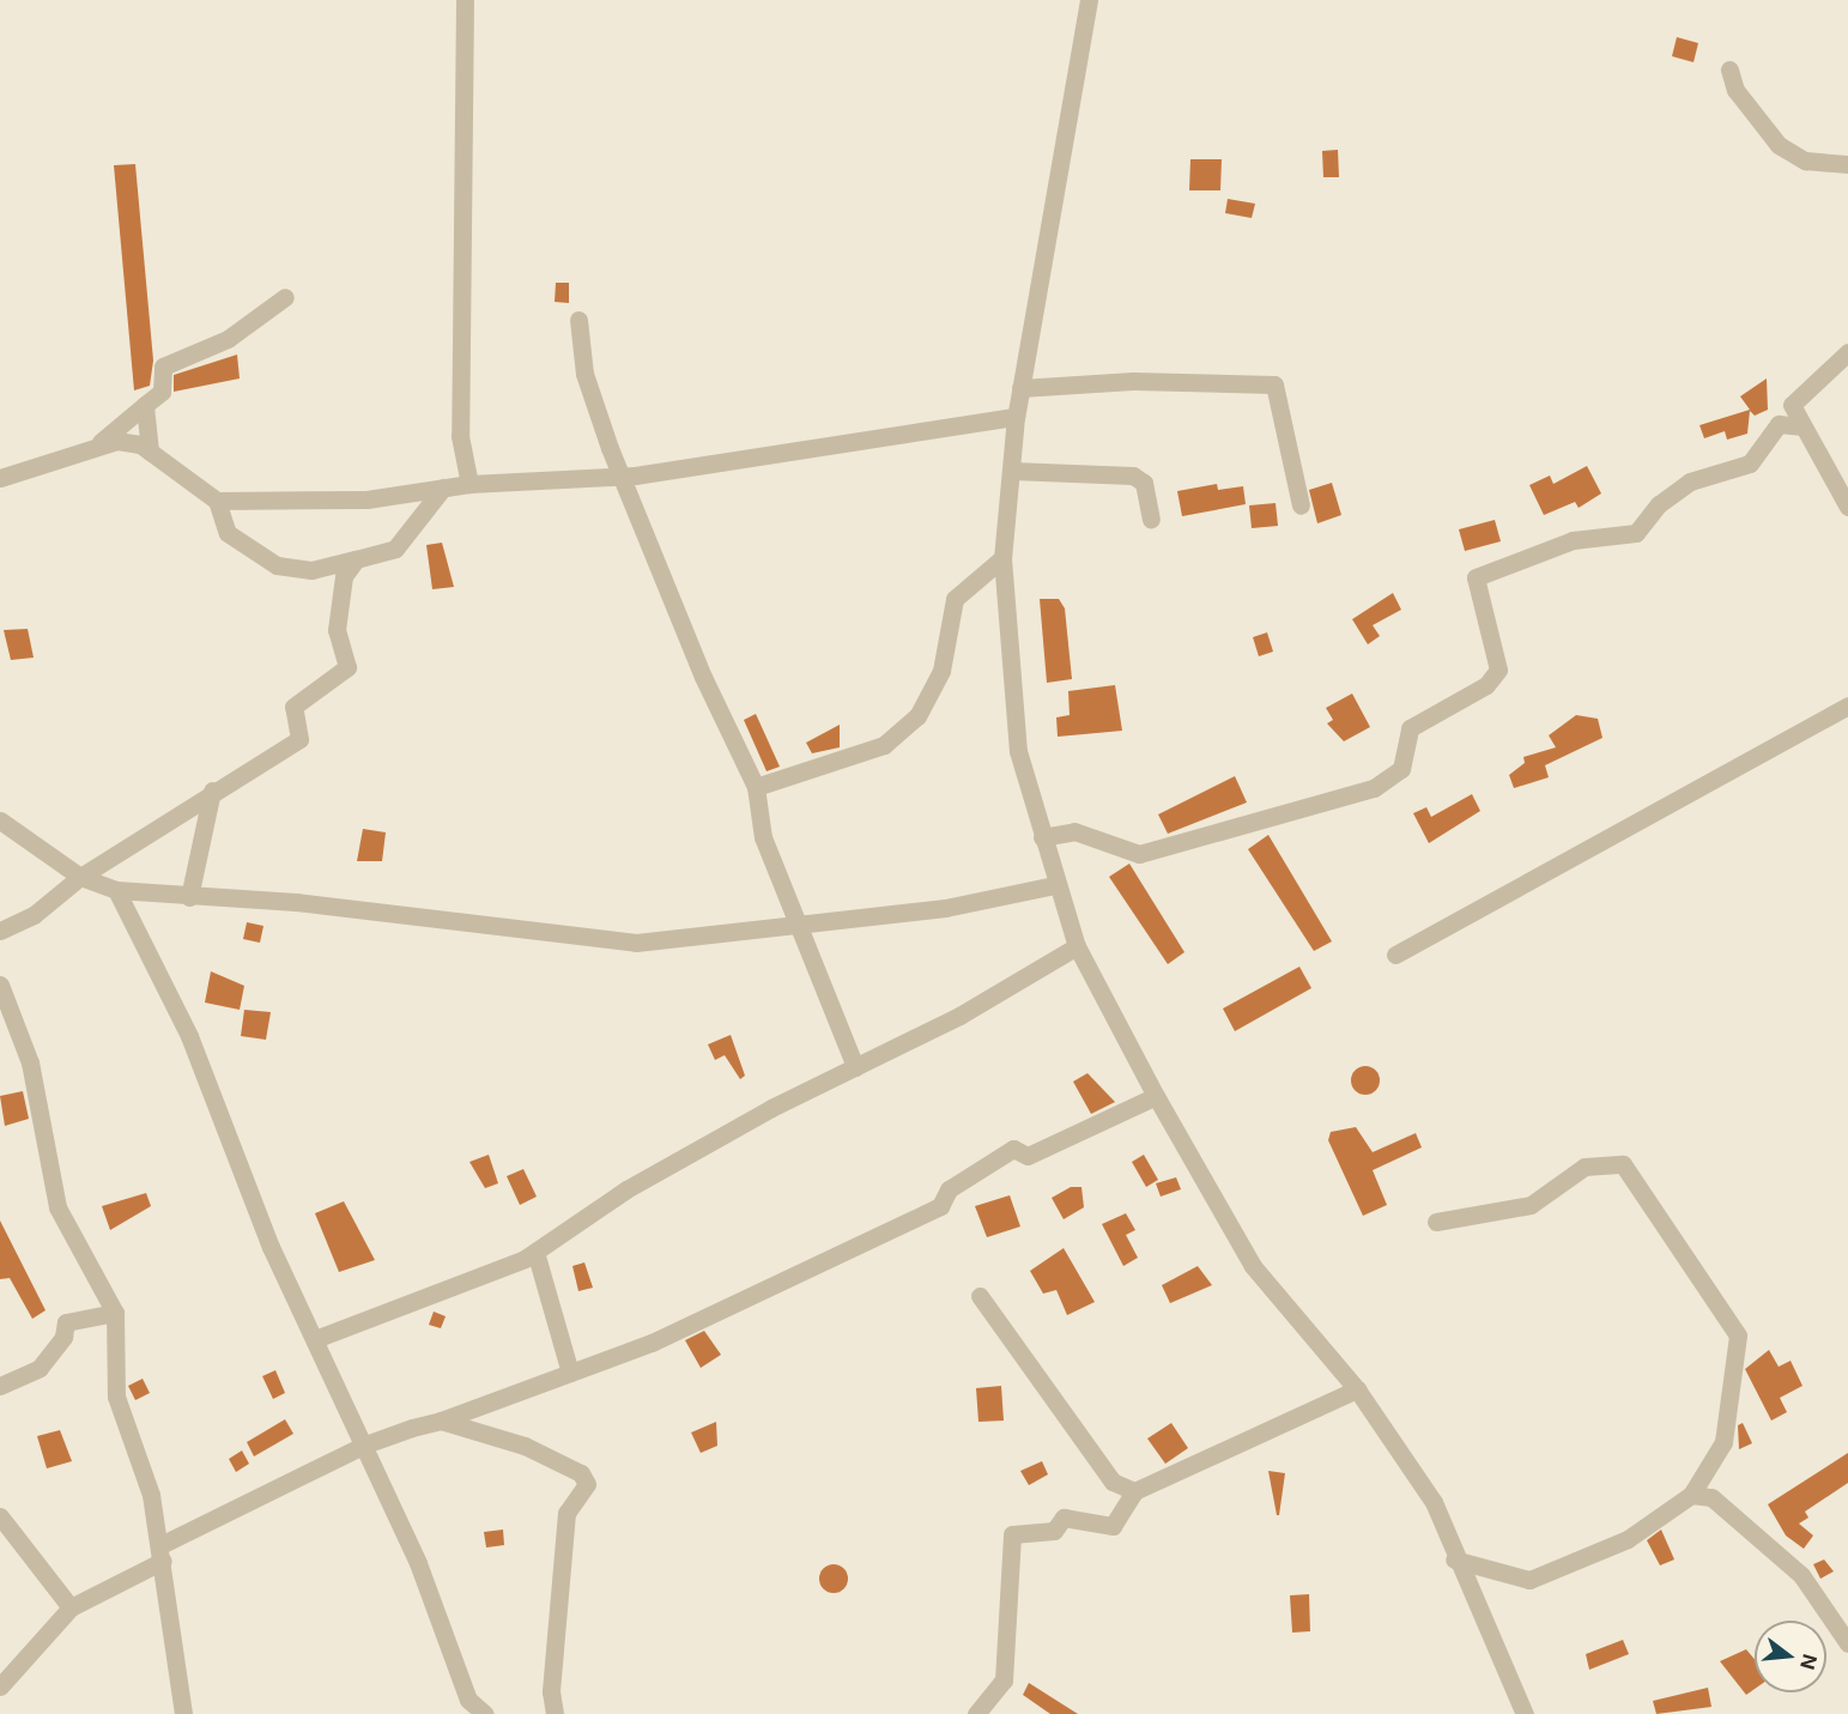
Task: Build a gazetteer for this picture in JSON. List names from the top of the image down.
{
  "north": "right"
}
